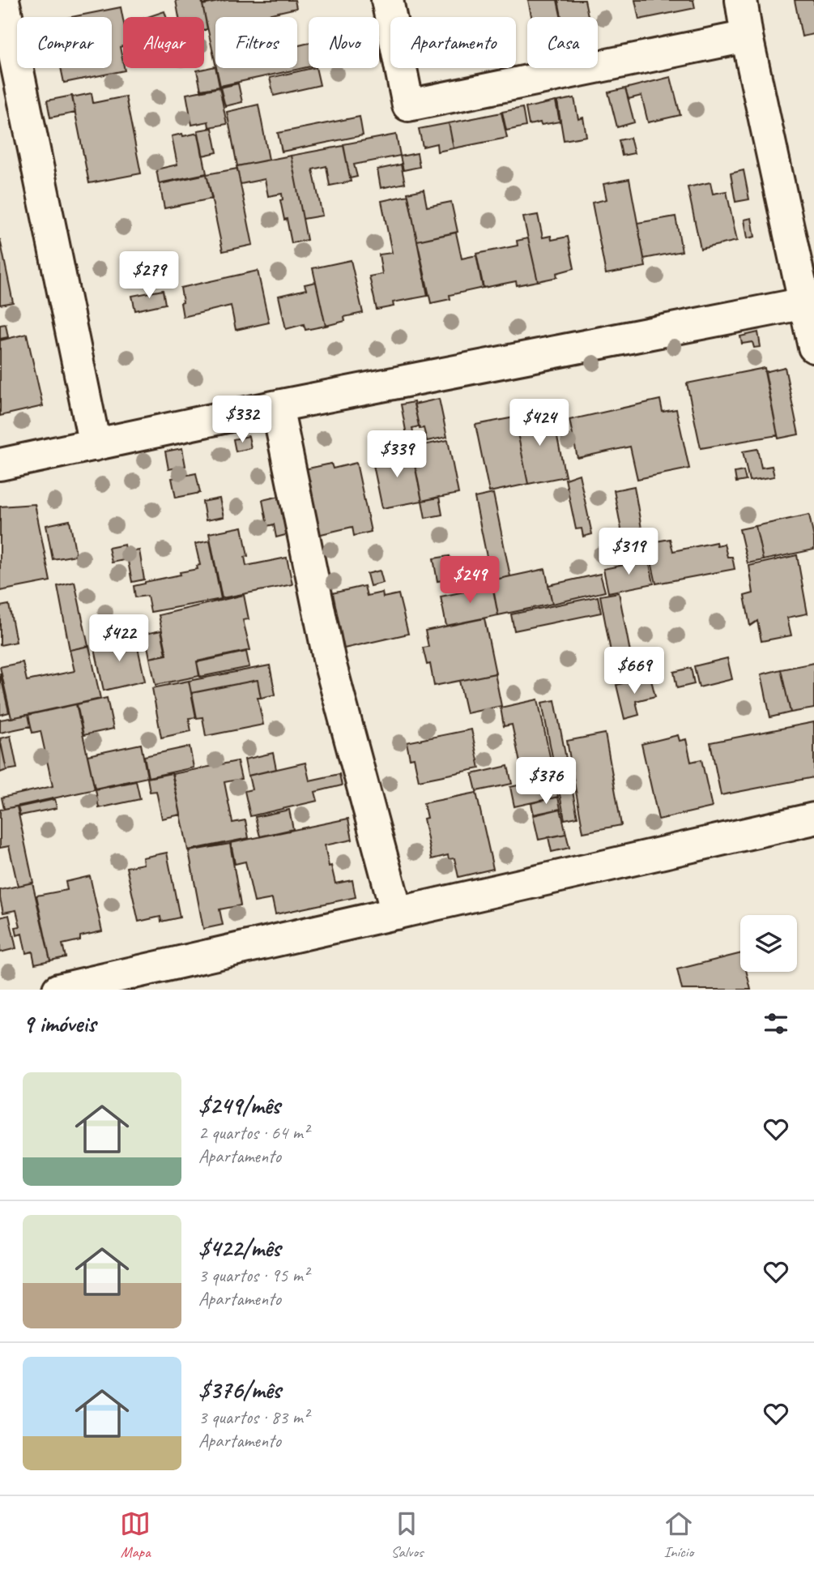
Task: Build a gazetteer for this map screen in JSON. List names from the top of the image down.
{
  "page": {
    "chip": [
      "Comprar",
      "Alugar",
      "Filtros",
      "Novo",
      "Apartamento",
      "Casa"
    ],
    "price": [
      "$279",
      "$332",
      "$424",
      "$339",
      "$319",
      "$249",
      "$422",
      "$669",
      "$376"
    ],
    "heading": "9 imóveis",
    "list": [
      {
        "name": "$249/mês",
        "note": "2 quartos · 64 m² · Apartamento"
      },
      {
        "name": "$422/mês",
        "note": "3 quartos · 95 m² · Apartamento"
      },
      {
        "name": "$376/mês",
        "note": "3 quartos · 83 m² · Apartamento"
      }
    ],
    "tabs": ["Mapa", "Salvos", "Início"]
  }
}
